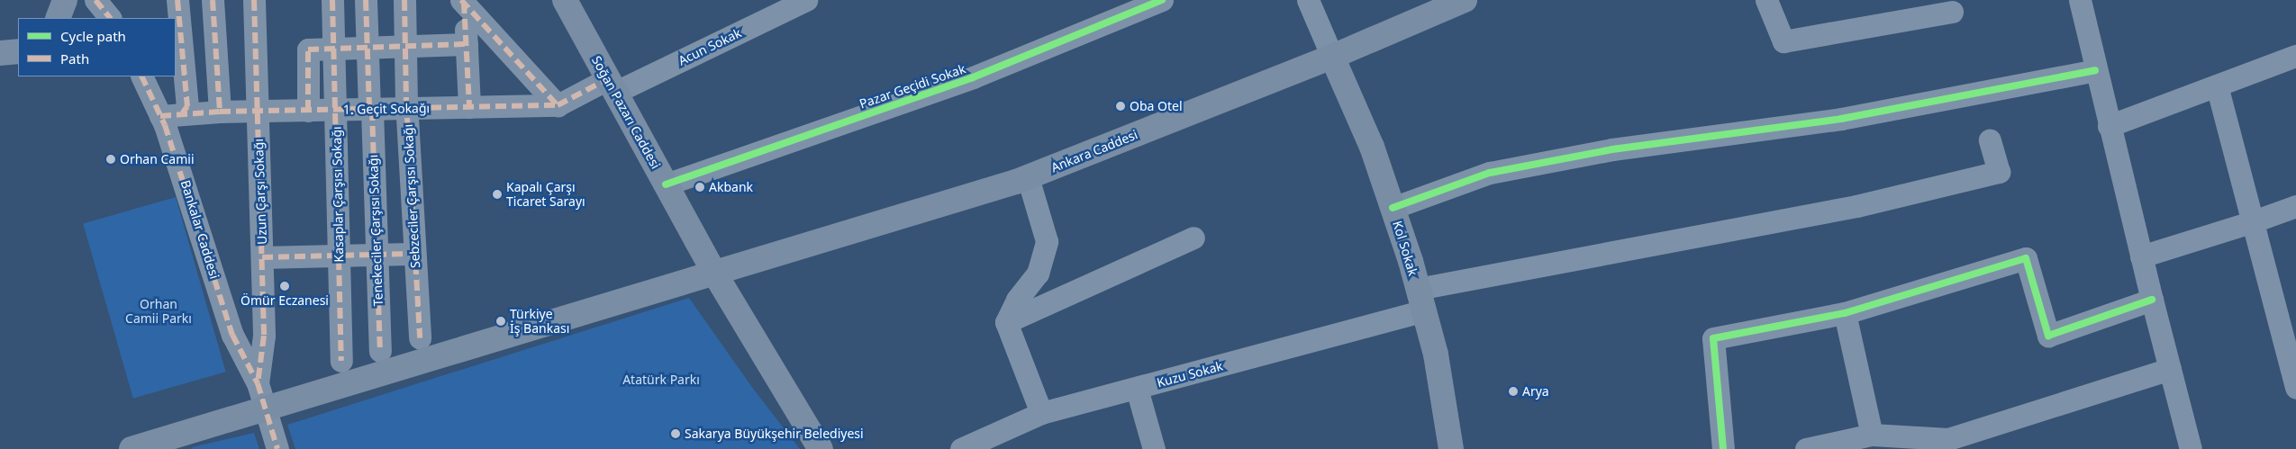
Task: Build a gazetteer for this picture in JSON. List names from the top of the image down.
{
  "streets": {
    "main road": ["Soğan Pazarı Caddesi", "Ankara Caddesi", "Kol Sokak"],
    "street": [
      "Acun Sokak",
      "Pazar Geçidi Sokak",
      "1. Geçit Sokağı",
      "Uzun Çarşı Sokağı",
      "Kasaplar Çarşısı Sokağı",
      "Sebzeciler Çarşısı Sokağı",
      "Bankalar Caddesi",
      "Tenekeciler Çarşısı Sokağı",
      "Kuzu Sokak"
    ]
  },
  "crossings": [
    ["Acun Sokak", "1. Geçit Sokağı"],
    ["Acun Sokak", "Soğan Pazarı Caddesi"],
    ["Pazar Geçidi Sokak", "Soğan Pazarı Caddesi"],
    ["1. Geçit Sokağı", "Soğan Pazarı Caddesi"],
    ["1. Geçit Sokağı", "Uzun Çarşı Sokağı"],
    ["1. Geçit Sokağı", "Kasaplar Çarşısı Sokağı"],
    ["1. Geçit Sokağı", "Sebzeciler Çarşısı Sokağı"],
    ["1. Geçit Sokağı", "Bankalar Caddesi"],
    ["1. Geçit Sokağı", "Tenekeciler Çarşısı Sokağı"],
    ["Soğan Pazarı Caddesi", "Ankara Caddesi"],
    ["Ankara Caddesi", "Bankalar Caddesi"],
    ["Ankara Caddesi", "Kol Sokak"],
    ["Uzun Çarşı Sokağı", "Bankalar Caddesi"],
    ["Kol Sokak", "Kuzu Sokak"]
  ],
  "parks": ["Orhan Camii Parkı", "Atatürk Parkı"],
  "places": [
    "Oba Otel",
    "Orhan Camii",
    "Akbank",
    "Kapalı Çarşı Ticaret Sarayı",
    "Ömür Eczanesi",
    "Türkiye İş Bankası",
    "Arya",
    "Sakarya Büyükşehir Belediyesi"
  ],
  "legend": ["Cycle path", "Path"]
}
